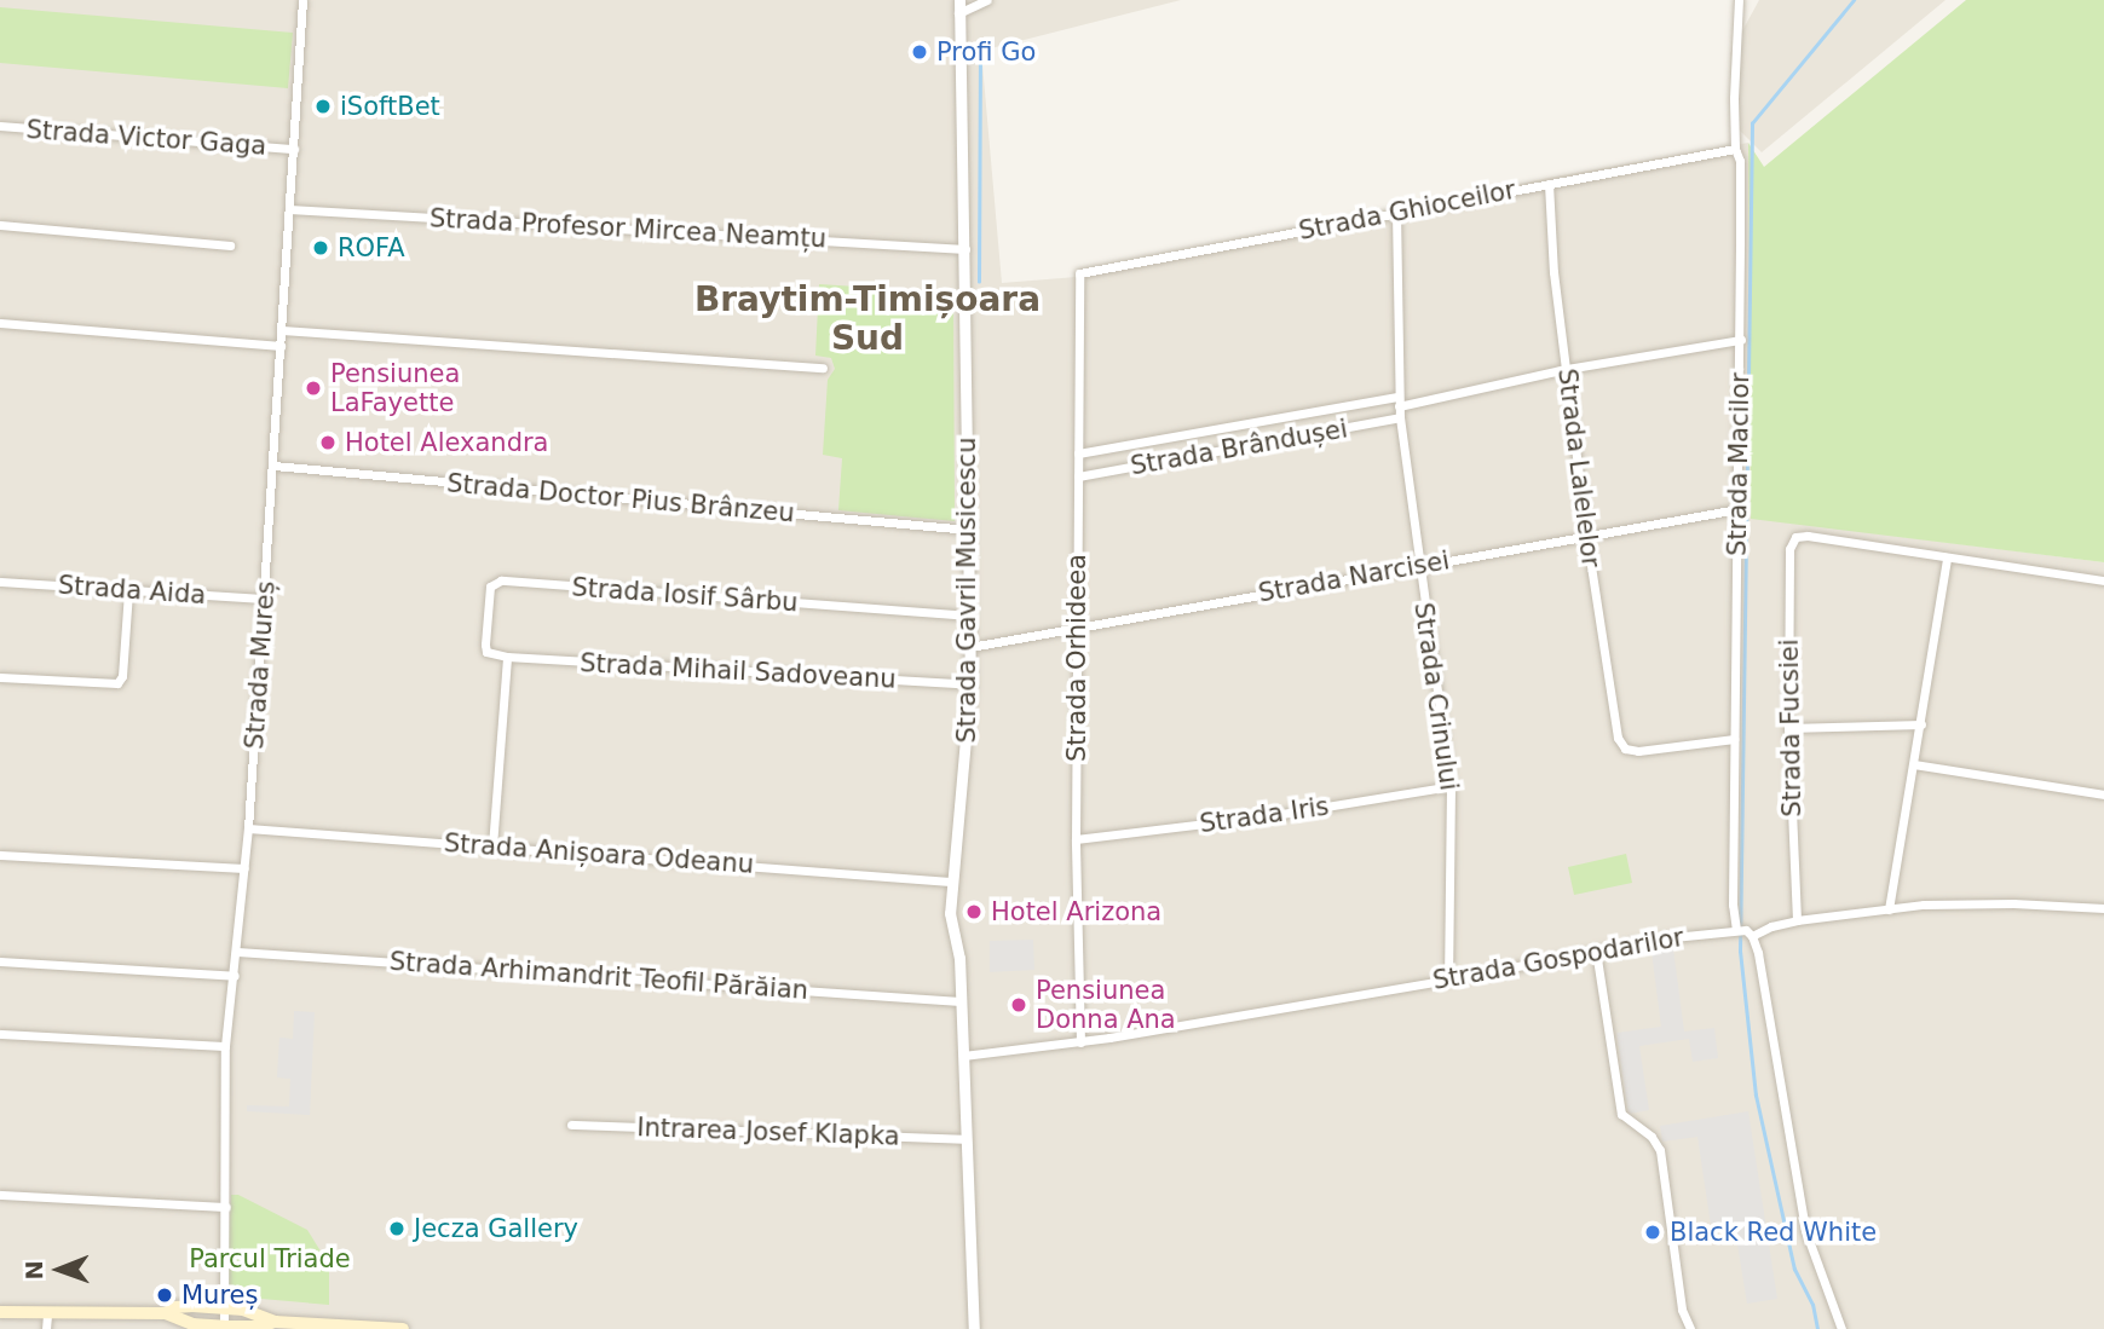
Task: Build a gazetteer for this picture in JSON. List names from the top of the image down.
{
  "streets": {
    "street": [
      "Strada Victor Gaga",
      "Strada Ghioceilor",
      "Strada Profesor Mircea Neamțu",
      "Strada Brândușei",
      "Strada Macilor",
      "Strada Lalelelor",
      "Strada Doctor Pius Brânzeu",
      "Strada Narcisei",
      "Strada Aida",
      "Strada Gavril Musicescu",
      "Strada Iosif Sârbu",
      "Strada Orhideea",
      "Strada Mureș",
      "Strada Mihail Sadoveanu",
      "Strada Crinului",
      "Strada Fucsiei",
      "Strada Iris",
      "Strada Anișoara Odeanu",
      "Strada Gospodarilor",
      "Strada Arhimandrit Teofil Părăian",
      "Intrarea Josef Klapka"
    ]
  },
  "crossings": [
    ["Strada Victor Gaga", "Strada Mureș"],
    ["Strada Ghioceilor", "Strada Macilor"],
    ["Strada Ghioceilor", "Strada Lalelelor"],
    ["Strada Ghioceilor", "Strada Orhideea"],
    ["Strada Ghioceilor", "Strada Crinului"],
    ["Strada Profesor Mircea Neamțu", "Strada Gavril Musicescu"],
    ["Strada Profesor Mircea Neamțu", "Strada Mureș"],
    ["Strada Brândușei", "Strada Macilor"],
    ["Strada Brândușei", "Strada Lalelelor"],
    ["Strada Brândușei", "Strada Orhideea"],
    ["Strada Brândușei", "Strada Crinului"],
    ["Strada Macilor", "Strada Lalelelor"],
    ["Strada Macilor", "Strada Narcisei"],
    ["Strada Macilor", "Strada Gospodarilor"],
    ["Strada Lalelelor", "Strada Narcisei"],
    ["Strada Doctor Pius Brânzeu", "Strada Gavril Musicescu"],
    ["Strada Doctor Pius Brânzeu", "Strada Mureș"],
    ["Strada Narcisei", "Strada Gavril Musicescu"],
    ["Strada Narcisei", "Strada Orhideea"],
    ["Strada Narcisei", "Strada Crinului"],
    ["Strada Aida", "Strada Mureș"],
    ["Strada Gavril Musicescu", "Strada Iosif Sârbu"],
    ["Strada Gavril Musicescu", "Strada Mihail Sadoveanu"],
    ["Strada Gavril Musicescu", "Strada Anișoara Odeanu"],
    ["Strada Gavril Musicescu", "Strada Gospodarilor"],
    ["Strada Gavril Musicescu", "Strada Arhimandrit Teofil Părăian"],
    ["Strada Gavril Musicescu", "Intrarea Josef Klapka"],
    ["Strada Iosif Sârbu", "Strada Mihail Sadoveanu"],
    ["Strada Orhideea", "Strada Iris"],
    ["Strada Orhideea", "Strada Gospodarilor"],
    ["Strada Mureș", "Strada Anișoara Odeanu"],
    ["Strada Mureș", "Strada Arhimandrit Teofil Părăian"],
    ["Strada Crinului", "Strada Iris"],
    ["Strada Crinului", "Strada Gospodarilor"],
    ["Strada Fucsiei", "Strada Gospodarilor"]
  ],
  "districts": ["Braytim-Timișoara Sud"],
  "parks": ["Parcul Triade"],
  "places": [
    "Profi Go",
    "iSoftBet",
    "ROFA",
    "Pensiunea LaFayette",
    "Hotel Alexandra",
    "Hotel Arizona",
    "Pensiunea Donna Ana",
    "Jecza Gallery",
    "Black Red White",
    "Mureș"
  ],
  "north": "left"
}
